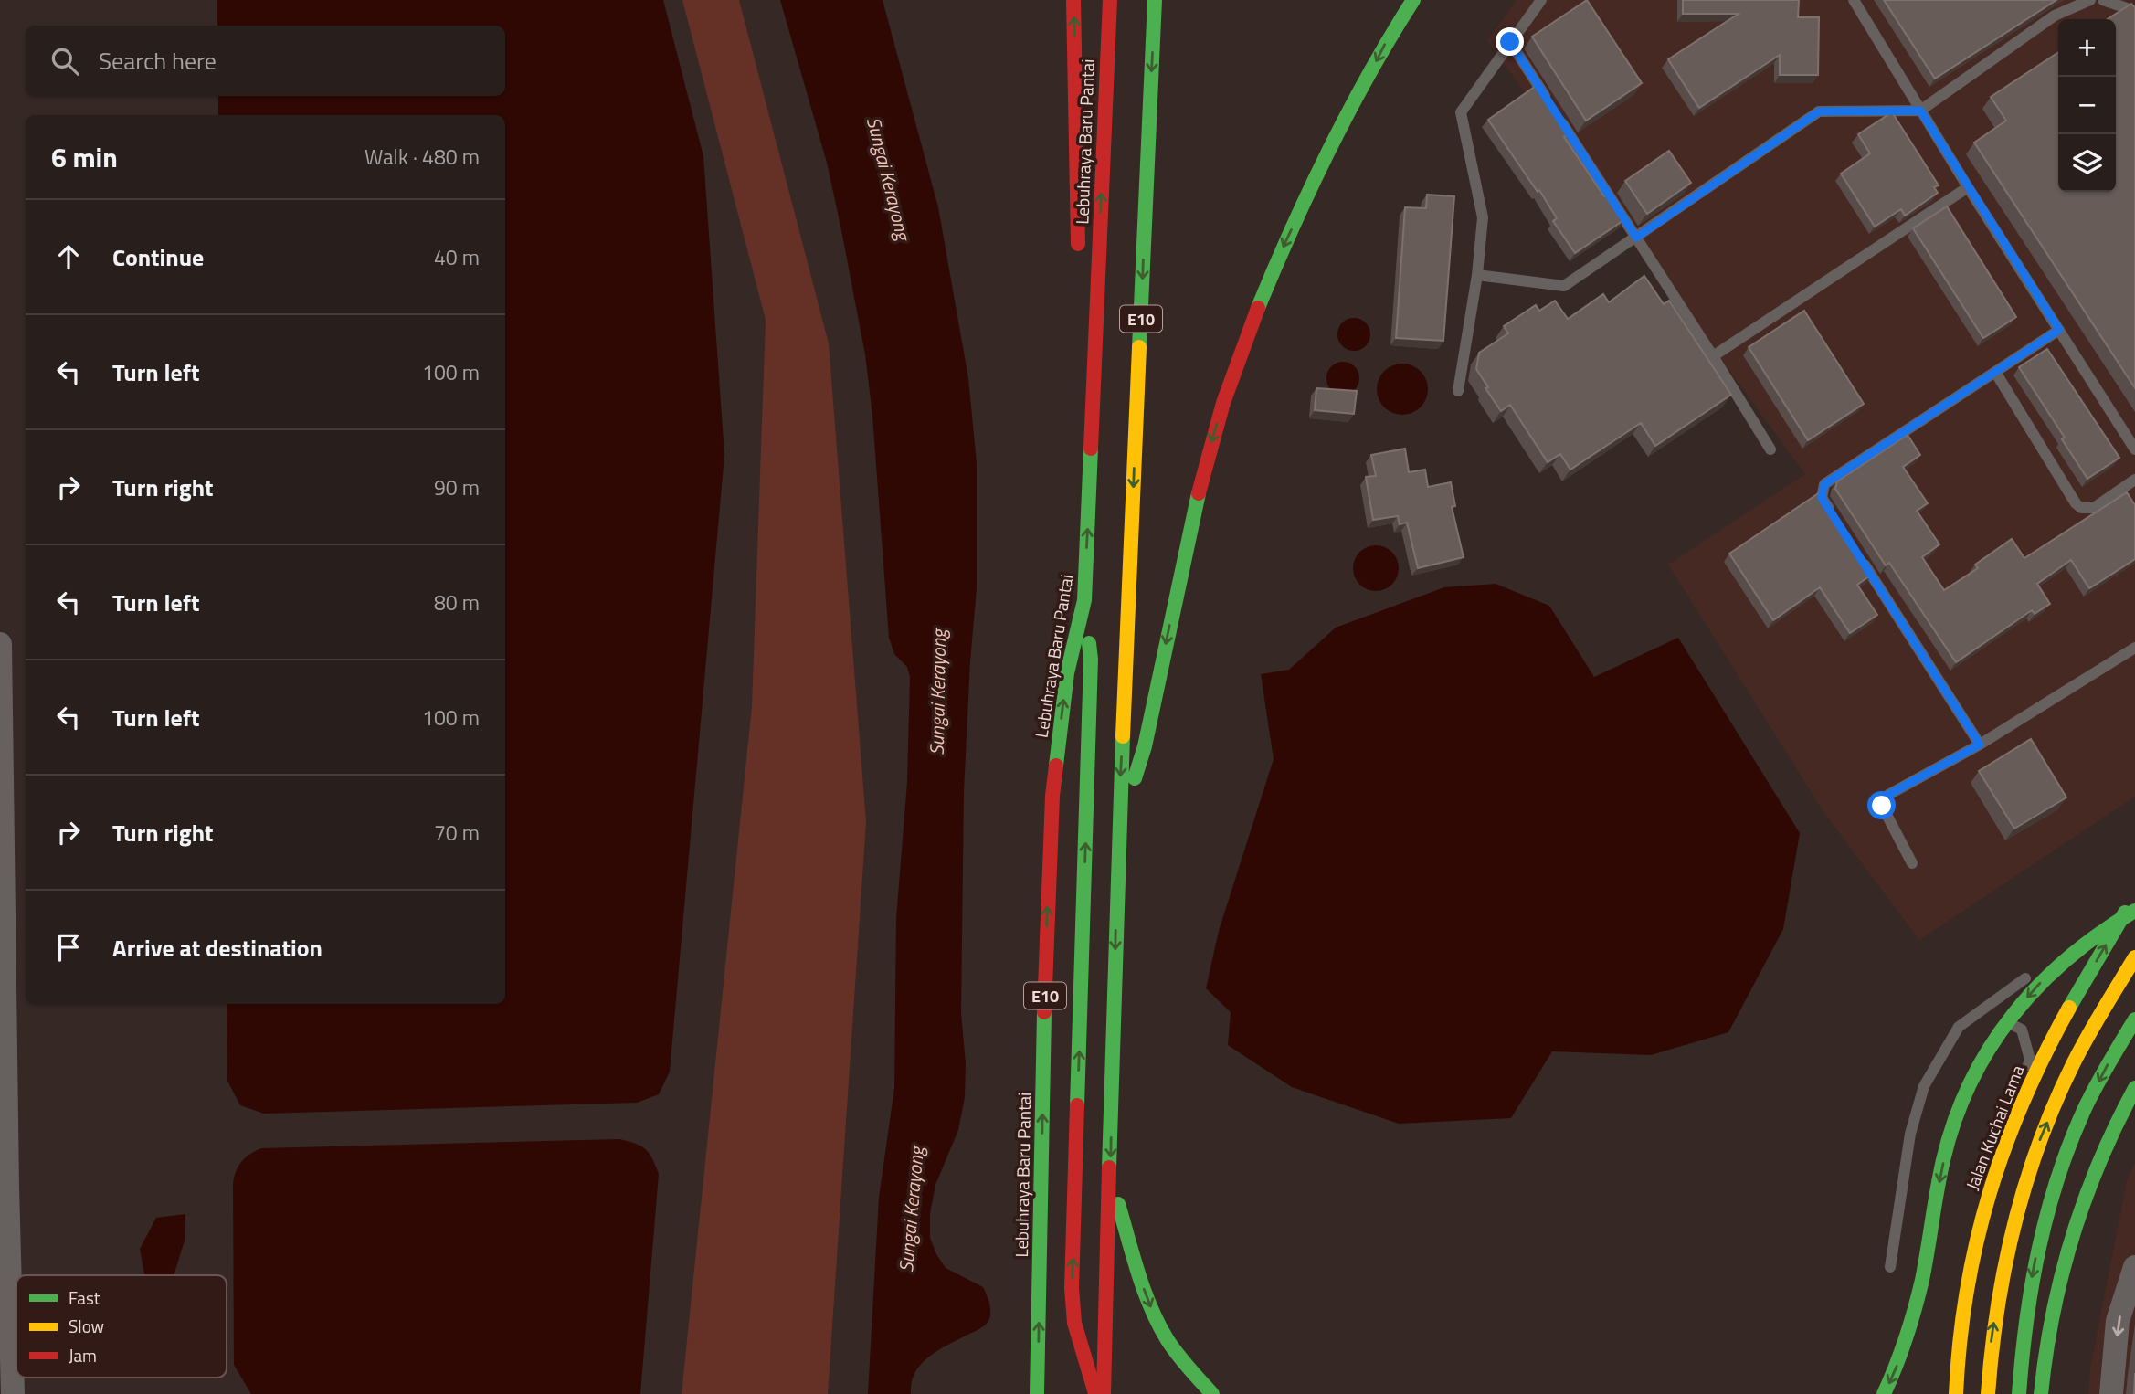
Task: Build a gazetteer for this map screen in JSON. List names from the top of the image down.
{
  "streets": {
    "main road": ["Lebuhraya Baru Pantai", "E10", "Jalan Kuchai Lama"]
  },
  "water": ["Sungai Kerayong"],
  "legend": ["Fast", "Slow", "Jam"],
  "page": {
    "map_buttons": ["+", "−"],
    "search": "Search here",
    "heading": ["6 min", "Walk · 480 m"],
    "list": [
      ["Continue", "40 m"],
      ["Turn left", "100 m"],
      ["Turn right", "90 m"],
      ["Turn left", "80 m"],
      ["Turn left", "100 m"],
      ["Turn right", "70 m"],
      "Arrive at destination"
    ]
  }
}
